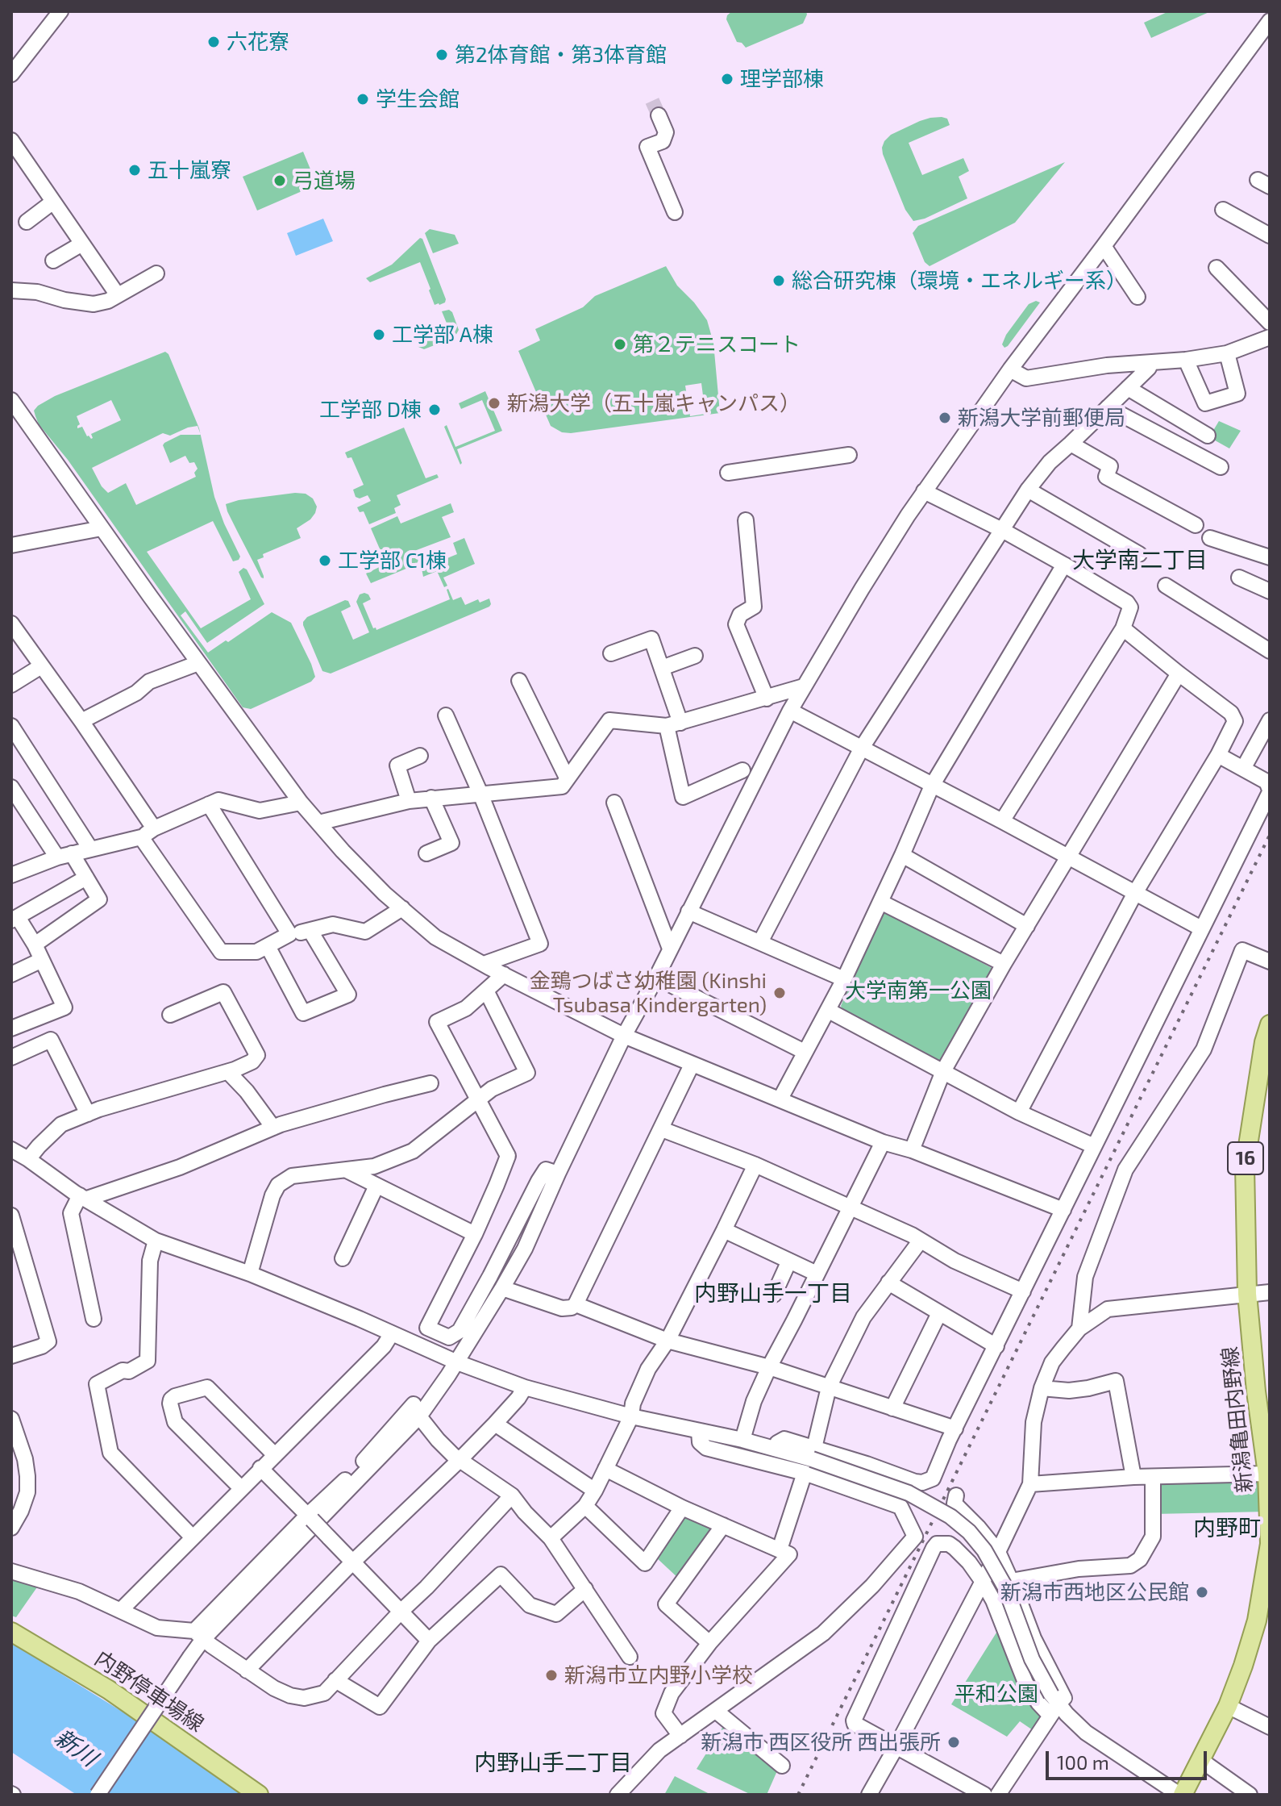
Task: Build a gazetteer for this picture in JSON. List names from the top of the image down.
{
  "streets": {
    "main road": ["16", "新潟亀田内野線", "内野停車場線"]
  },
  "districts": [
    "大学南二丁目",
    "内野山手一丁目",
    "内野町",
    "内野山手二丁目"
  ],
  "water": ["新川"],
  "parks": ["大学南第一公園", "平和公園"],
  "places": [
    "六花寮",
    "第2体育館・第3体育館",
    "理学部棟",
    "学生会館",
    "五十嵐寮",
    "弓道場",
    "総合研究棟（環境・エネルギー系）",
    "工学部 A棟",
    "第２テニスコート",
    "新潟大学（五十嵐キャンパス）",
    "工学部 D棟",
    "新潟大学前郵便局",
    "工学部 C1棟",
    "金鵄つばさ幼稚園 (Kinshi Tsubasa Kindergarten)",
    "新潟市西地区公民館",
    "新潟市立内野小学校",
    "新潟市 西区役所 西出張所"
  ],
  "scale_bar": "100 m"
}
